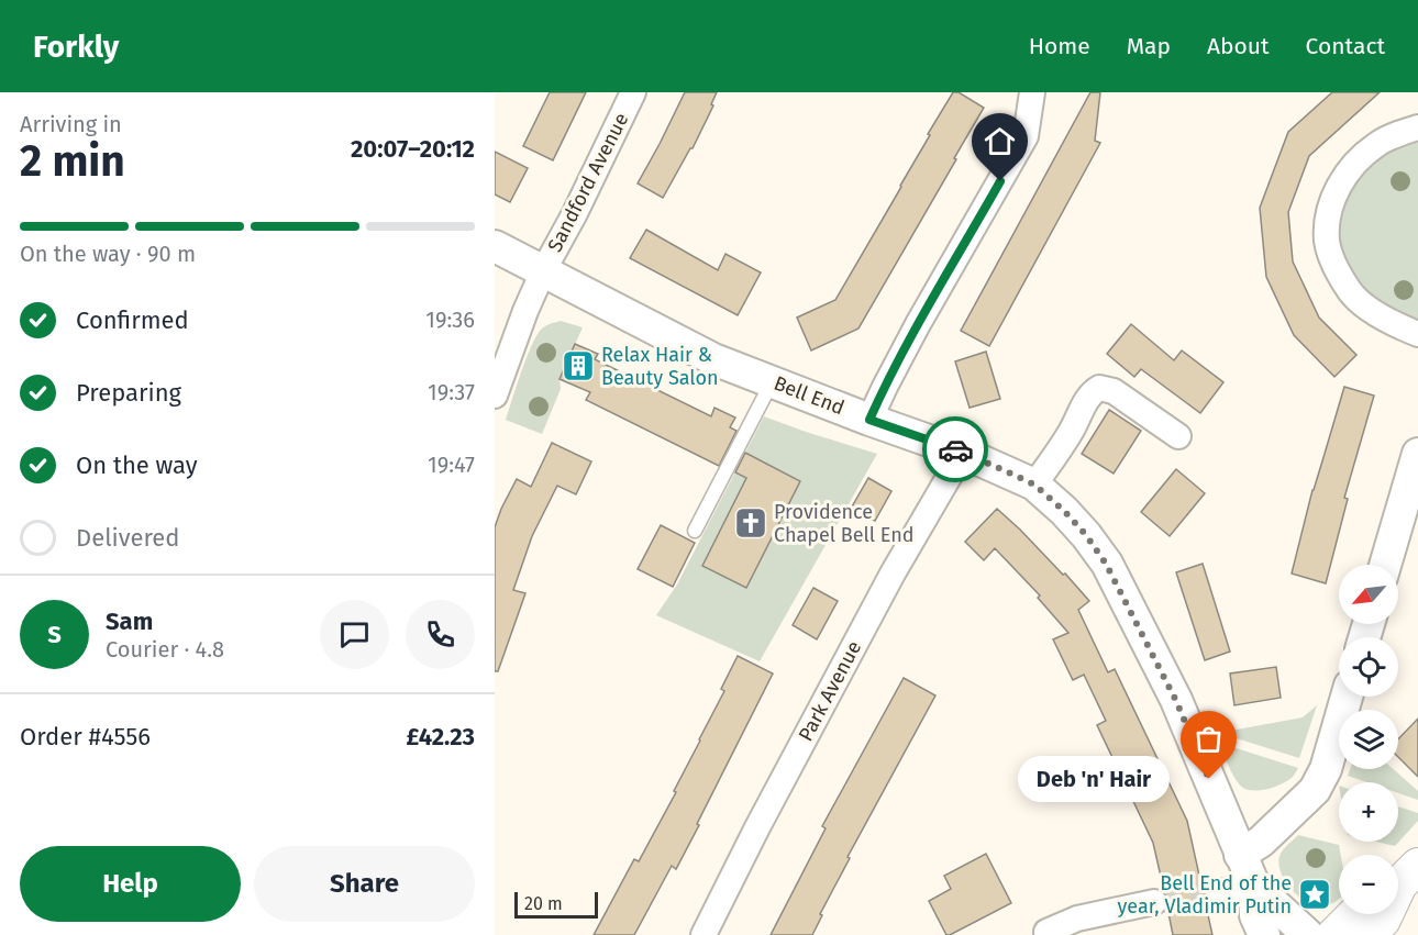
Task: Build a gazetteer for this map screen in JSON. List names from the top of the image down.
{
  "streets": {
    "street": ["Sandford Avenue", "Bell End", "Park Avenue"]
  },
  "crossings": [
    ["Sandford Avenue", "Bell End"],
    ["Bell End", "Park Avenue"]
  ],
  "places": {
    "building": ["Relax Hair & Beauty Salon"],
    "church": ["Providence Chapel Bell End"],
    "other": ["Deb 'n' Hair"],
    "place": ["Bell End of the year, Vladimir Putin"]
  },
  "scale_bar": "20 m",
  "north": "bottom left",
  "page": {
    "header": "Forkly",
    "nav": [
      "Home",
      "Map",
      "About",
      "Contact"
    ],
    "heading": ["2 min", "Arriving in", "20:07–20:12"],
    "panel": [
      "Sam",
      "Courier · 4.8",
      "Order #4556",
      "£42.23"
    ],
    "bar": "On the way · 90 m",
    "list": [
      ["Confirmed", "19:36"],
      ["Preparing", "19:37"],
      ["On the way", "19:47"],
      "Delivered"
    ],
    "map_buttons": ["+", "−"],
    "round": "S",
    "bubble": "Deb 'n' Hair",
    "buttons": ["Help", "Share"],
    "scale": "20 m"
  }
}
